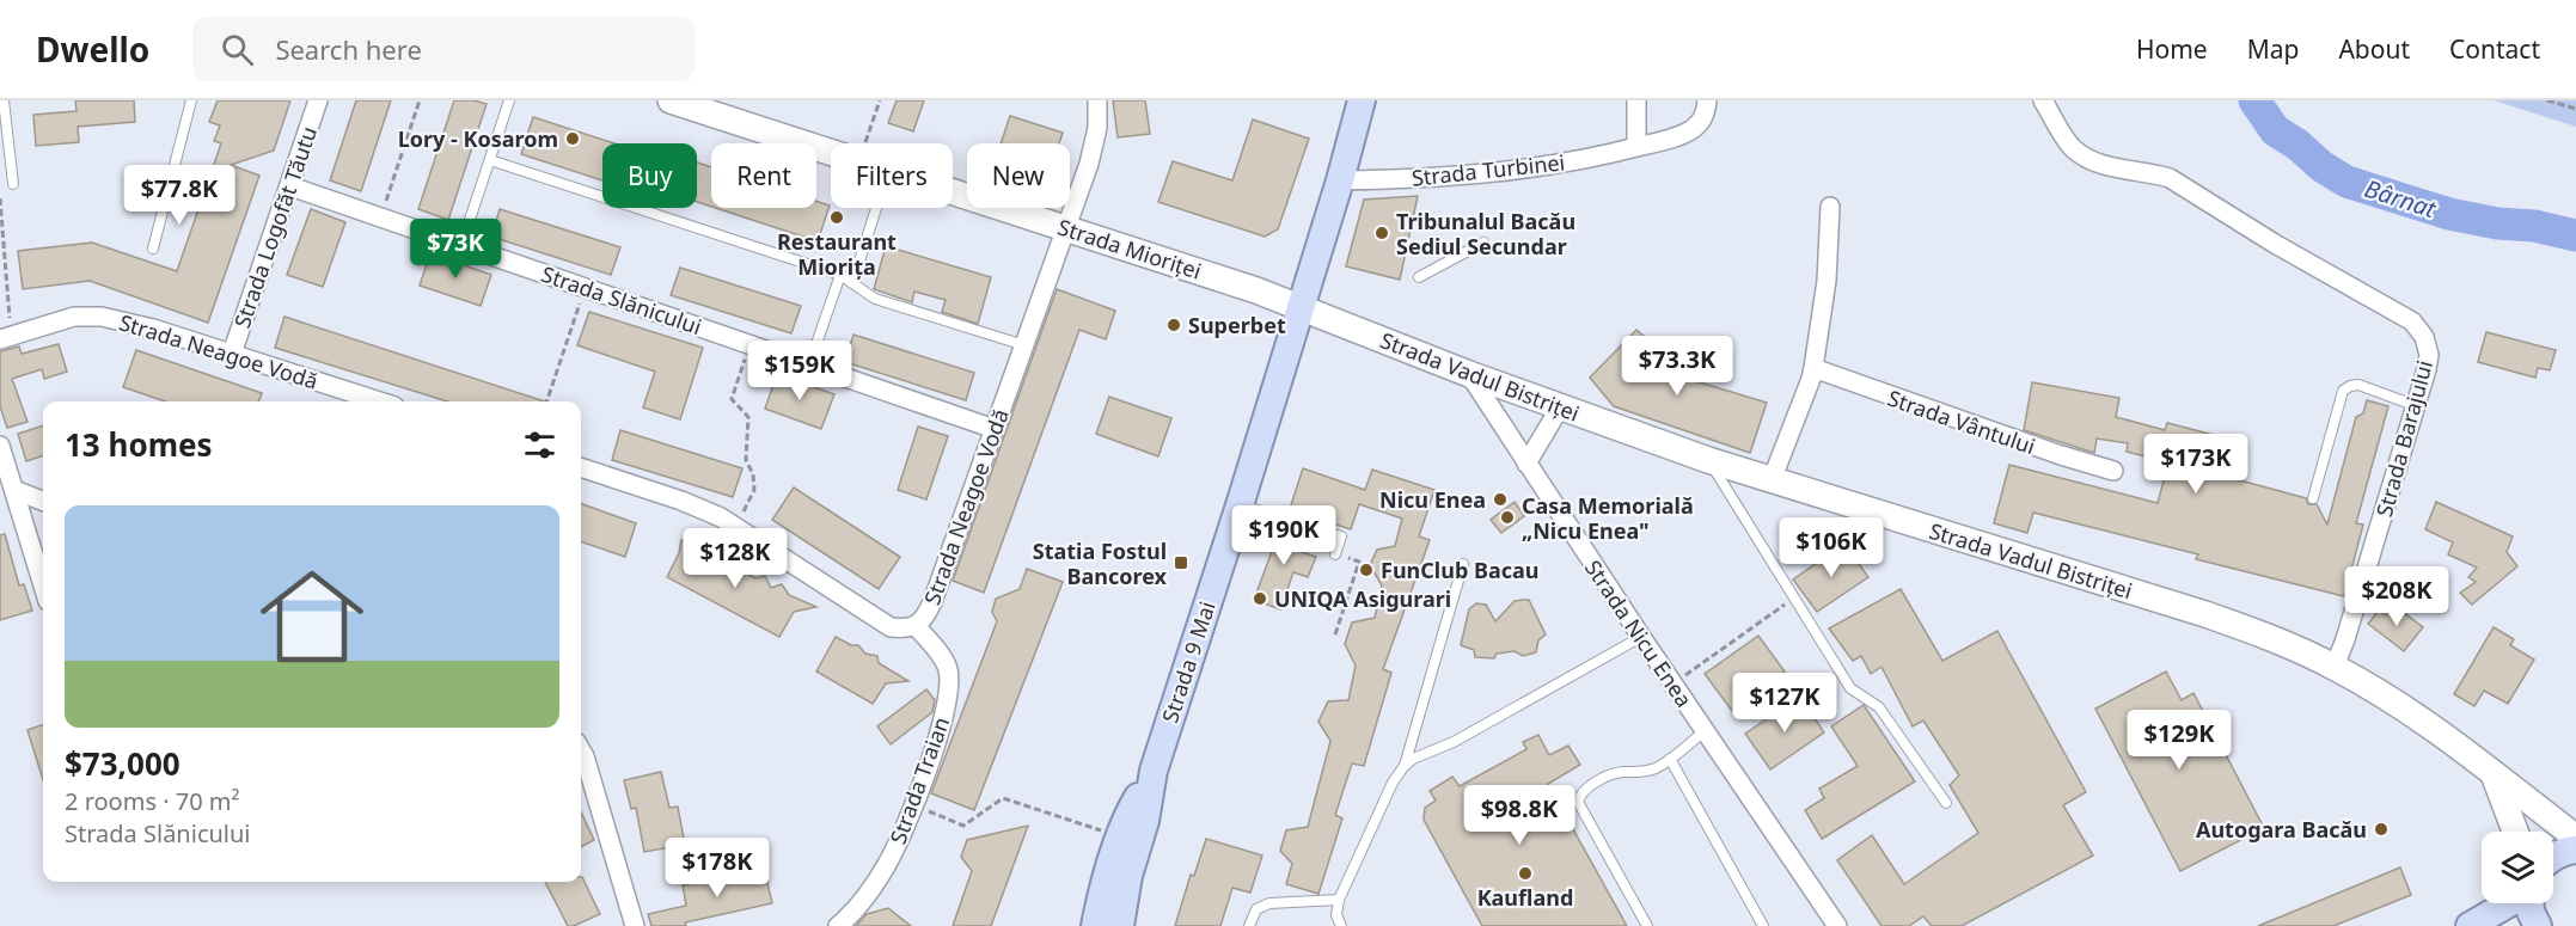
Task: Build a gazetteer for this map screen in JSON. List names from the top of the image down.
{
  "streets": {
    "main road": ["Strada Mioriței", "Strada Vadul Bistriței", "Strada 9 Mai"],
    "street": [
      "Strada Turbinei",
      "Strada Logofăt Tăutu",
      "Strada Slănicului",
      "Strada Neagoe Vodă",
      "Strada Vântului",
      "Strada Barajului",
      "Strada Nicu Enea",
      "Strada Traian"
    ]
  },
  "crossings": [
    ["Strada Turbinei", "Strada 9 Mai"],
    ["Strada Logofăt Tăutu", "Strada Slănicului"],
    ["Strada Logofăt Tăutu", "Strada Neagoe Vodă"],
    ["Strada Mioriței", "Strada Neagoe Vodă"],
    ["Strada Mioriței", "Strada Vadul Bistriței"],
    ["Strada Mioriței", "Strada 9 Mai"],
    ["Strada Slănicului", "Strada Neagoe Vodă"],
    ["Strada Neagoe Vodă", "Strada Traian"],
    ["Strada Vadul Bistriței", "Strada Barajului"],
    ["Strada Vadul Bistriței", "Strada Nicu Enea"],
    ["Strada Vadul Bistriței", "Strada 9 Mai"]
  ],
  "water": ["Bârnat"],
  "places": {
    "other": [
      "Lory - Kosarom",
      "Restaurant Miorița",
      "Tribunalul Bacău Sediul Secundar",
      "Superbet",
      "Nicu Enea",
      "Casa Memorială „Nicu Enea\"",
      "FunClub Bacau",
      "UNIQA Asigurari",
      "Autogara Bacău",
      "Kaufland"
    ],
    "transit": ["Statia Fostul Bancorex"]
  },
  "page": {
    "header": "Dwello",
    "search": "Search here",
    "nav": [
      "Home",
      "Map",
      "About",
      "Contact"
    ],
    "chip": [
      "Buy",
      "Rent",
      "Filters",
      "New"
    ],
    "price": [
      "$77.8K",
      "$73K",
      "$73.3K",
      "$159K",
      "$173K",
      "$190K",
      "$106K",
      "$128K",
      "$208K",
      "$127K",
      "$129K",
      "$98.8K",
      "$178K"
    ],
    "heading": "13 homes",
    "list": [
      {
        "name": "$73,000",
        "note": "2 rooms · 70 m² · Strada Slănicului"
      }
    ]
  }
}
